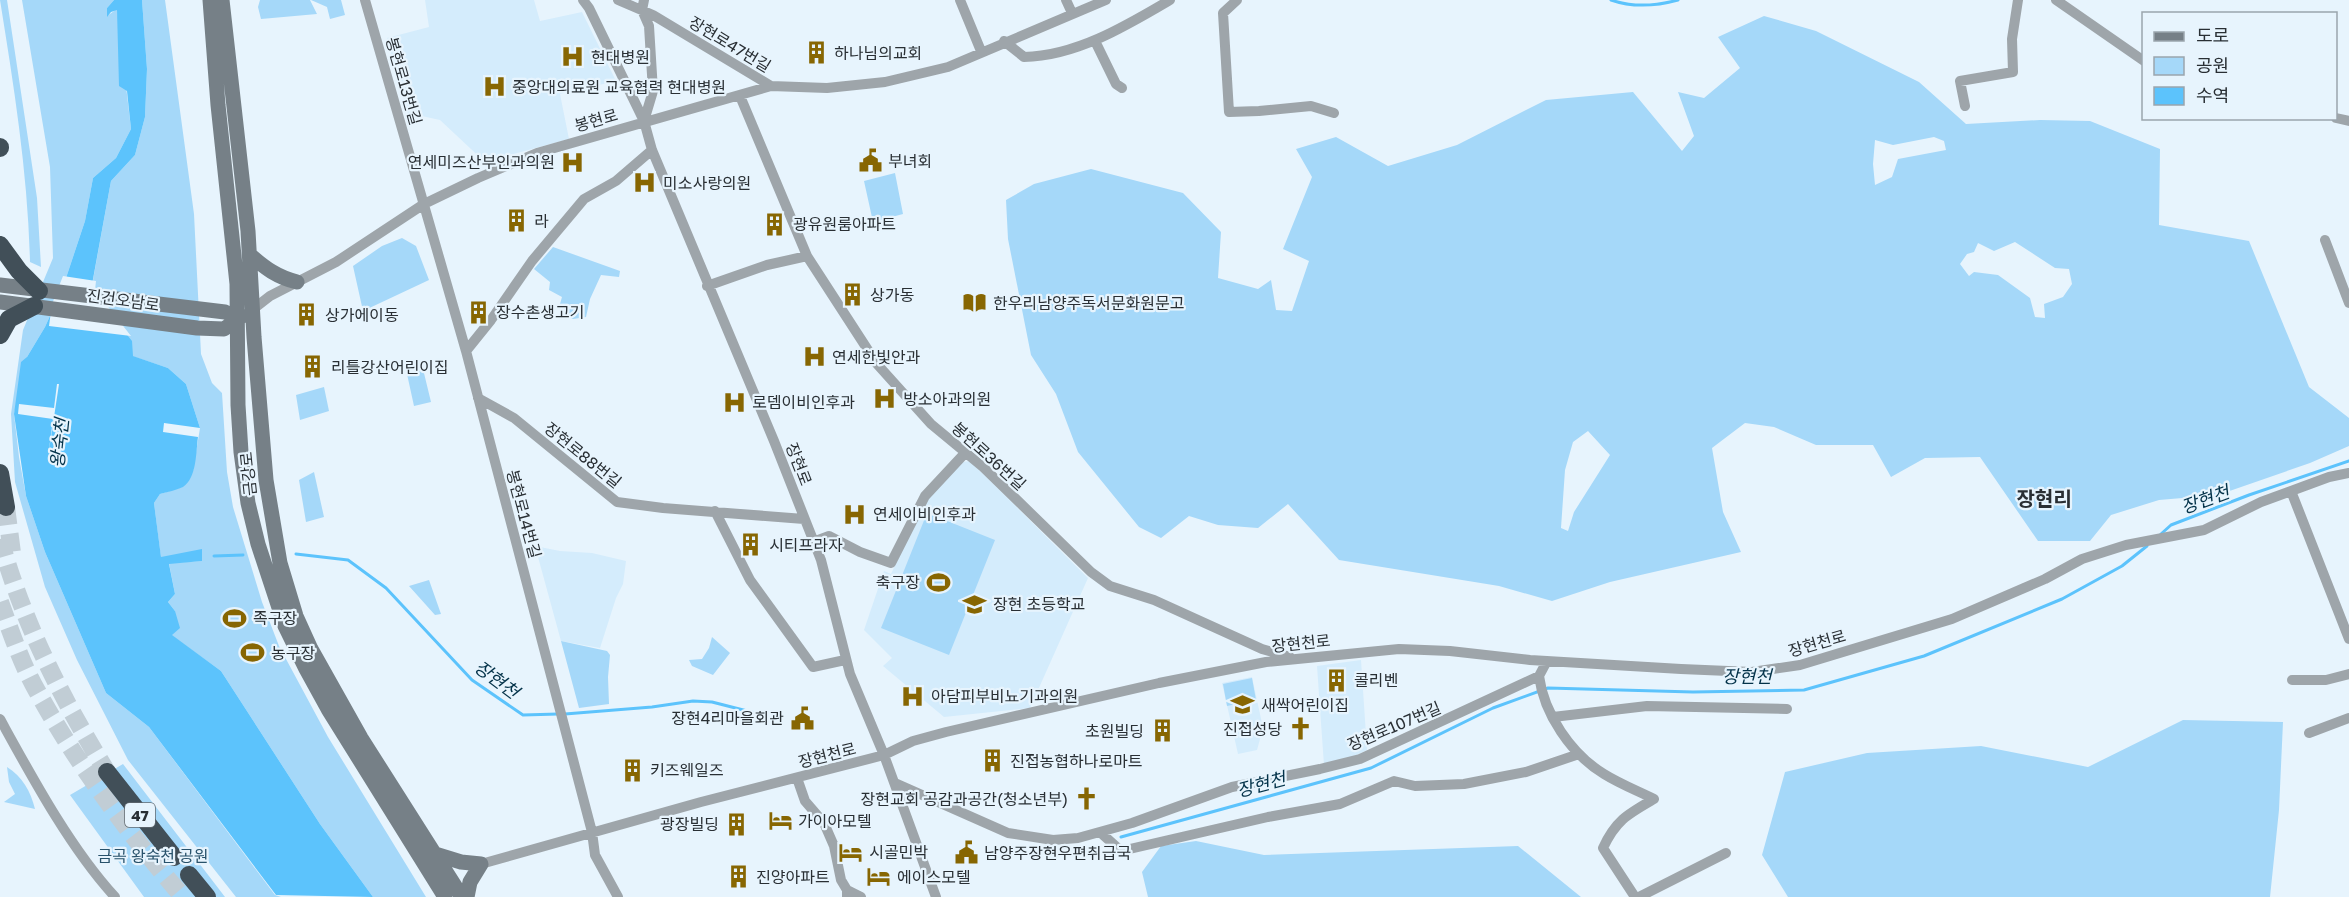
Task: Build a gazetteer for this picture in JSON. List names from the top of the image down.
{
  "streets": {
    "highway": ["47"],
    "main road": ["진건오남로", "금강로"],
    "street": [
      "장현로47번길",
      "봉현로13번길",
      "봉현로",
      "장현로88번길",
      "봉현로36번길",
      "장현로",
      "봉현로14번길",
      "장현천로",
      "장현로107번길"
    ]
  },
  "crossings": [
    ["장현로47번길", "봉현로"],
    ["봉현로13번길", "봉현로"],
    ["봉현로13번길", "봉현로14번길"],
    ["봉현로", "진건오남로"],
    ["봉현로", "봉현로36번길"],
    ["봉현로", "장현로"],
    ["봉현로", "금강로"],
    ["봉현로", "봉현로14번길"],
    ["진건오남로", "금강로"],
    ["장현로88번길", "장현로"],
    ["장현로88번길", "봉현로14번길"],
    ["봉현로36번길", "장현천로"],
    ["장현로", "장현천로"],
    ["장현로", "장현로107번길"],
    ["봉현로14번길", "장현천로"]
  ],
  "districts": ["장현리"],
  "water": ["왕숙천", "장현천"],
  "parks": ["금곡 왕숙천 공원"],
  "places": {
    "building": [
      "하나님의교회",
      "라",
      "광유원룸아파트",
      "상가동",
      "장수촌생고기",
      "상가에이동",
      "리틀강산어린이집",
      "시티프라자",
      "콜리벤",
      "초원빌딩",
      "진접농협하나로마트",
      "키즈웨일즈",
      "광장빌딩",
      "진양아파트"
    ],
    "hospital": [
      "현대병원",
      "중앙대의료원 교육협력 현대병원",
      "연세미즈산부인과의원",
      "미소사랑의원",
      "연세한빛안과",
      "방소아과의원",
      "로뎀이비인후과",
      "연세이비인후과",
      "아담피부비뇨기과의원"
    ],
    "public building": ["부녀회", "장현4리마을회관", "남양주장현우편취급국"],
    "library": ["한우리남양주독서문화원문고"],
    "sports": ["축구장", "족구장", "농구장"],
    "school or university": ["장현 초등학교", "새싹어린이집"],
    "church": ["진접성당", "장현교회 공감과공간(청소년부)"],
    "hotel": ["가이아모텔", "시골민박", "에이스모텔"]
  },
  "legend": ["도로", "공원", "수역"]
}
